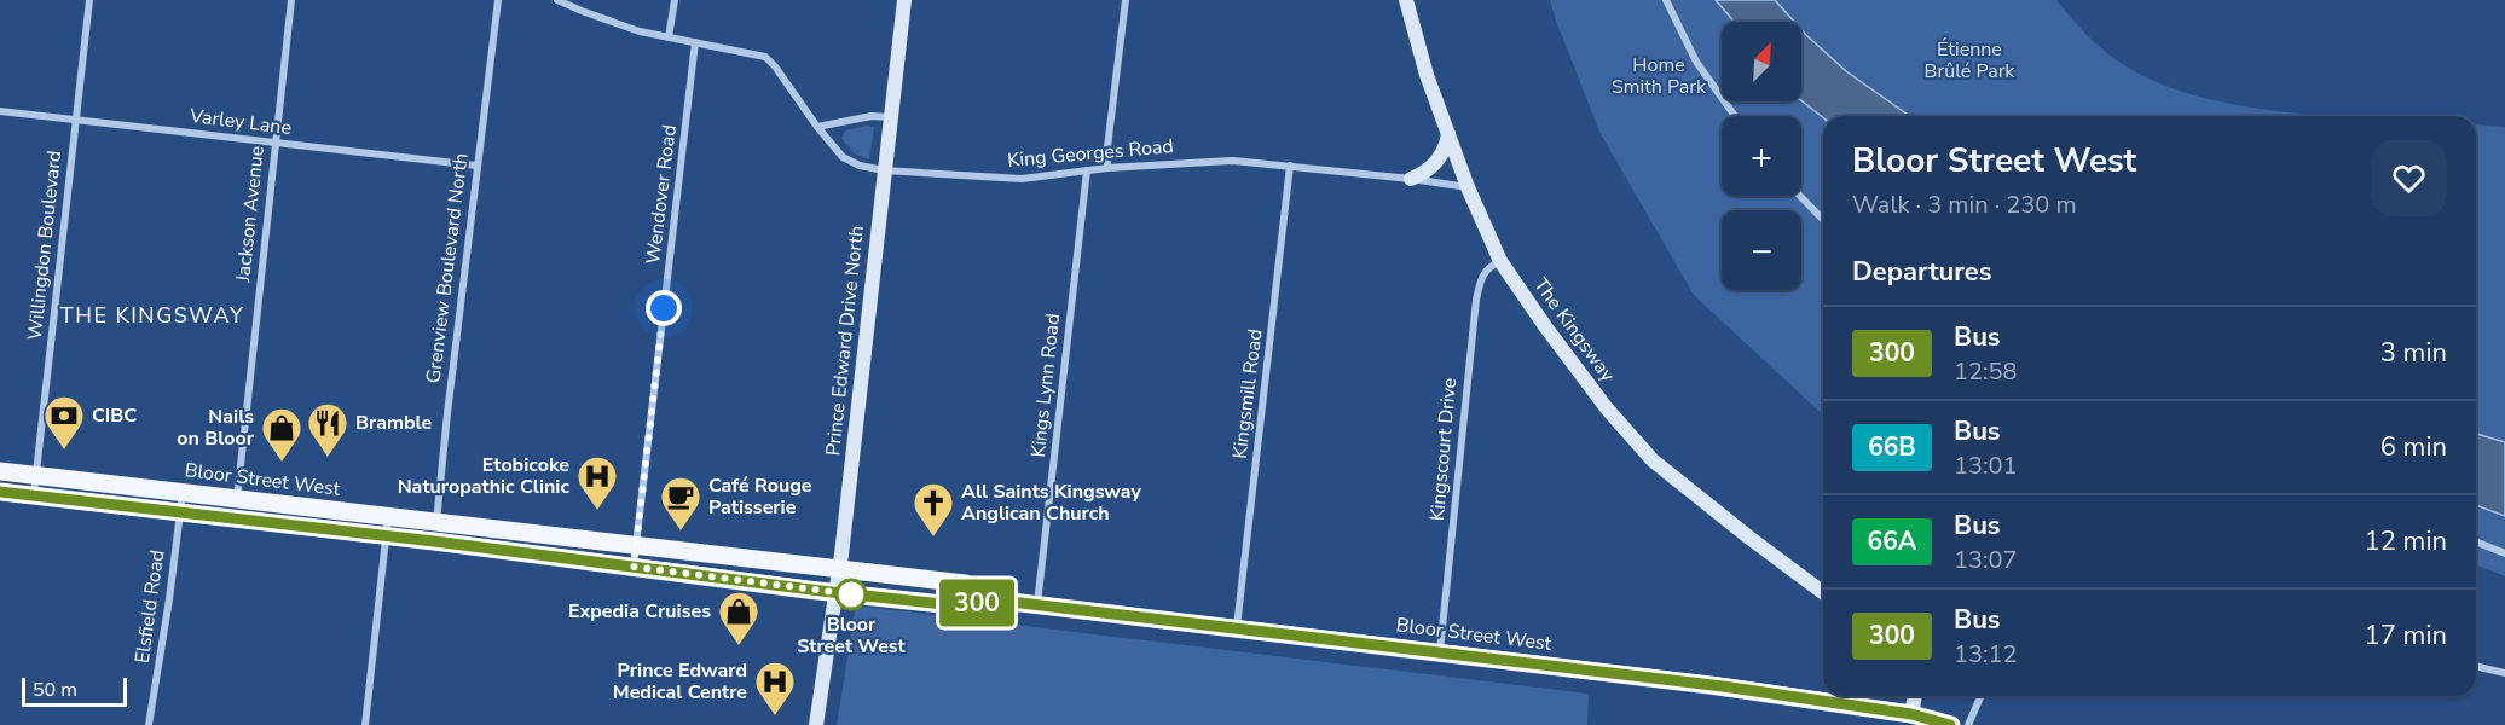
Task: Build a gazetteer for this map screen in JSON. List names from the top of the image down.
{
  "streets": {
    "main road": ["Bloor Street West"],
    "street": [
      "Varley Lane",
      "King Georges Road",
      "Wendover Road",
      "Jackson Avenue",
      "Willingdon Boulevard",
      "Grenview Boulevard North",
      "The Kingsway",
      "Prince Edward Drive North",
      "Kings Lynn Road",
      "Kingsmill Road",
      "Kingscourt Drive",
      "Elsfield Road"
    ]
  },
  "crossings": [
    ["Varley Lane", "Jackson Avenue"],
    ["Varley Lane", "Willingdon Boulevard"],
    ["Varley Lane", "Grenview Boulevard North"],
    ["King Georges Road", "Wendover Road"],
    ["King Georges Road", "The Kingsway"],
    ["King Georges Road", "Prince Edward Drive North"],
    ["King Georges Road", "Kings Lynn Road"],
    ["King Georges Road", "Kingsmill Road"],
    ["Wendover Road", "Bloor Street West"],
    ["Jackson Avenue", "Bloor Street West"],
    ["Willingdon Boulevard", "Bloor Street West"],
    ["Grenview Boulevard North", "Bloor Street West"],
    ["The Kingsway", "Kingscourt Drive"],
    ["Prince Edward Drive North", "Bloor Street West"],
    ["Kings Lynn Road", "Bloor Street West"],
    ["Kingsmill Road", "Bloor Street West"],
    ["Kingscourt Drive", "Bloor Street West"],
    ["Bloor Street West", "Elsfield Road"]
  ],
  "districts": ["THE KINGSWAY"],
  "parks": ["Étienne Brûlé Park", "Home Smith Park"],
  "places": {
    "bank": ["CIBC"],
    "restaurant": ["Bramble"],
    "shop": ["Nails on Bloor", "Expedia Cruises"],
    "hospital": ["Etobicoke Naturopathic Clinic", "Prince Edward Medical Centre"],
    "cafe": ["Café Rouge Patisserie"],
    "church": ["All Saints Kingsway Anglican Church"],
    "other": ["Bloor Street West"]
  },
  "lines": ["bus line 300"],
  "scale_bar": "50 m",
  "north": "top right",
  "page": {
    "on_map": "300",
    "map_buttons": ["+", "−"],
    "heading": [
      ["Bloor Street West", "Walk · 3 min · 230 m"],
      "Departures"
    ],
    "list": [
      {
        "mark": "300",
        "name": "Bus",
        "note": "12:58",
        "value": "3 min"
      },
      {
        "mark": "66B",
        "name": "Bus",
        "note": "13:01",
        "value": "6 min"
      },
      {
        "mark": "66A",
        "name": "Bus",
        "note": "13:07",
        "value": "12 min"
      },
      {
        "mark": "300",
        "name": "Bus",
        "note": "13:12",
        "value": "17 min"
      }
    ],
    "scale": "50 m"
  }
}
